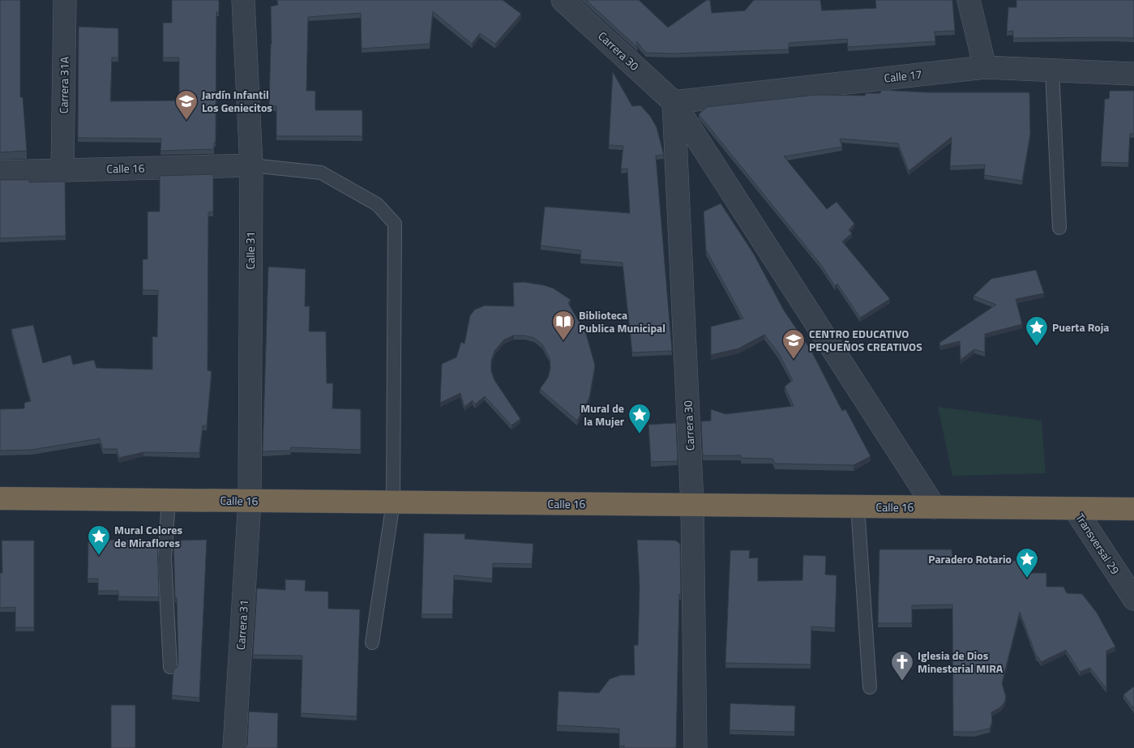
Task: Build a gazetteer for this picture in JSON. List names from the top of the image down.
{
  "streets": {
    "highway": ["Calle 16"],
    "street": [
      "Carrera 30",
      "Calle 17",
      "Carrera 31A",
      "Calle 31",
      "Transversal 29",
      "Carrera 31"
    ]
  },
  "crossings": [
    ["Carrera 30", "Calle 17"],
    ["Carrera 30", "Calle 16"],
    ["Carrera 31A", "Calle 16"],
    ["Calle 16", "Calle 31"],
    ["Calle 16", "Transversal 29"],
    ["Calle 16", "Carrera 31"],
    ["Calle 31", "Carrera 31"]
  ],
  "places": {
    "school or university": ["Jardín Infantil Los Geniecitos", "CENTRO EDUCATIVO PEQUEÑOS CREATIVOS"],
    "library": ["Biblioteca Publica Municipal"],
    "place": [
      "Puerta Roja",
      "Mural de la Mujer",
      "Mural Colores de Miraflores",
      "Paradero Rotario"
    ],
    "church": ["Iglesia de Dios Minesterial MIRA"]
  }
}
